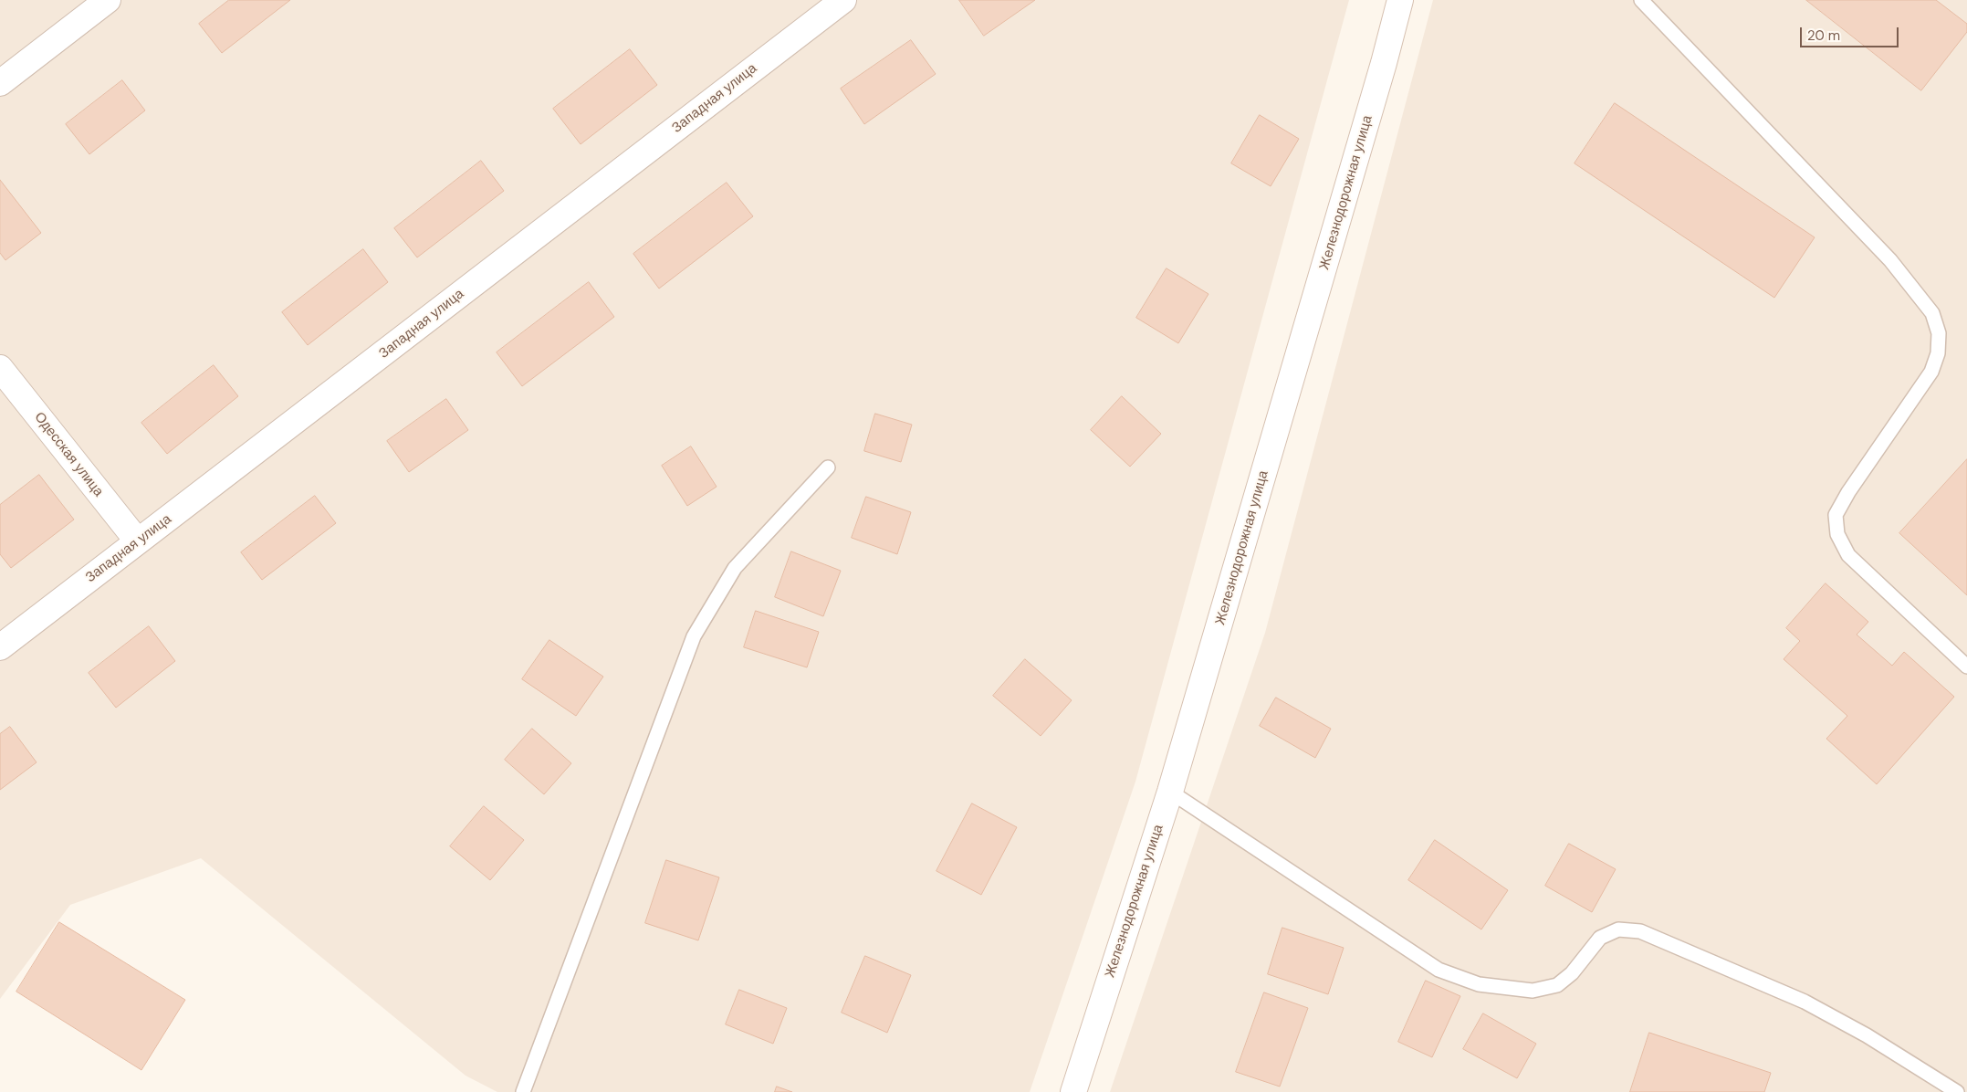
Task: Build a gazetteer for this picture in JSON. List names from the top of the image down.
{
  "streets": {
    "street": ["Западная улица", "Железнодорожная улица", "Одесская улица"]
  },
  "crossings": [
    ["Западная улица", "Одесская улица"]
  ],
  "scale_bar": "20 m"
}
